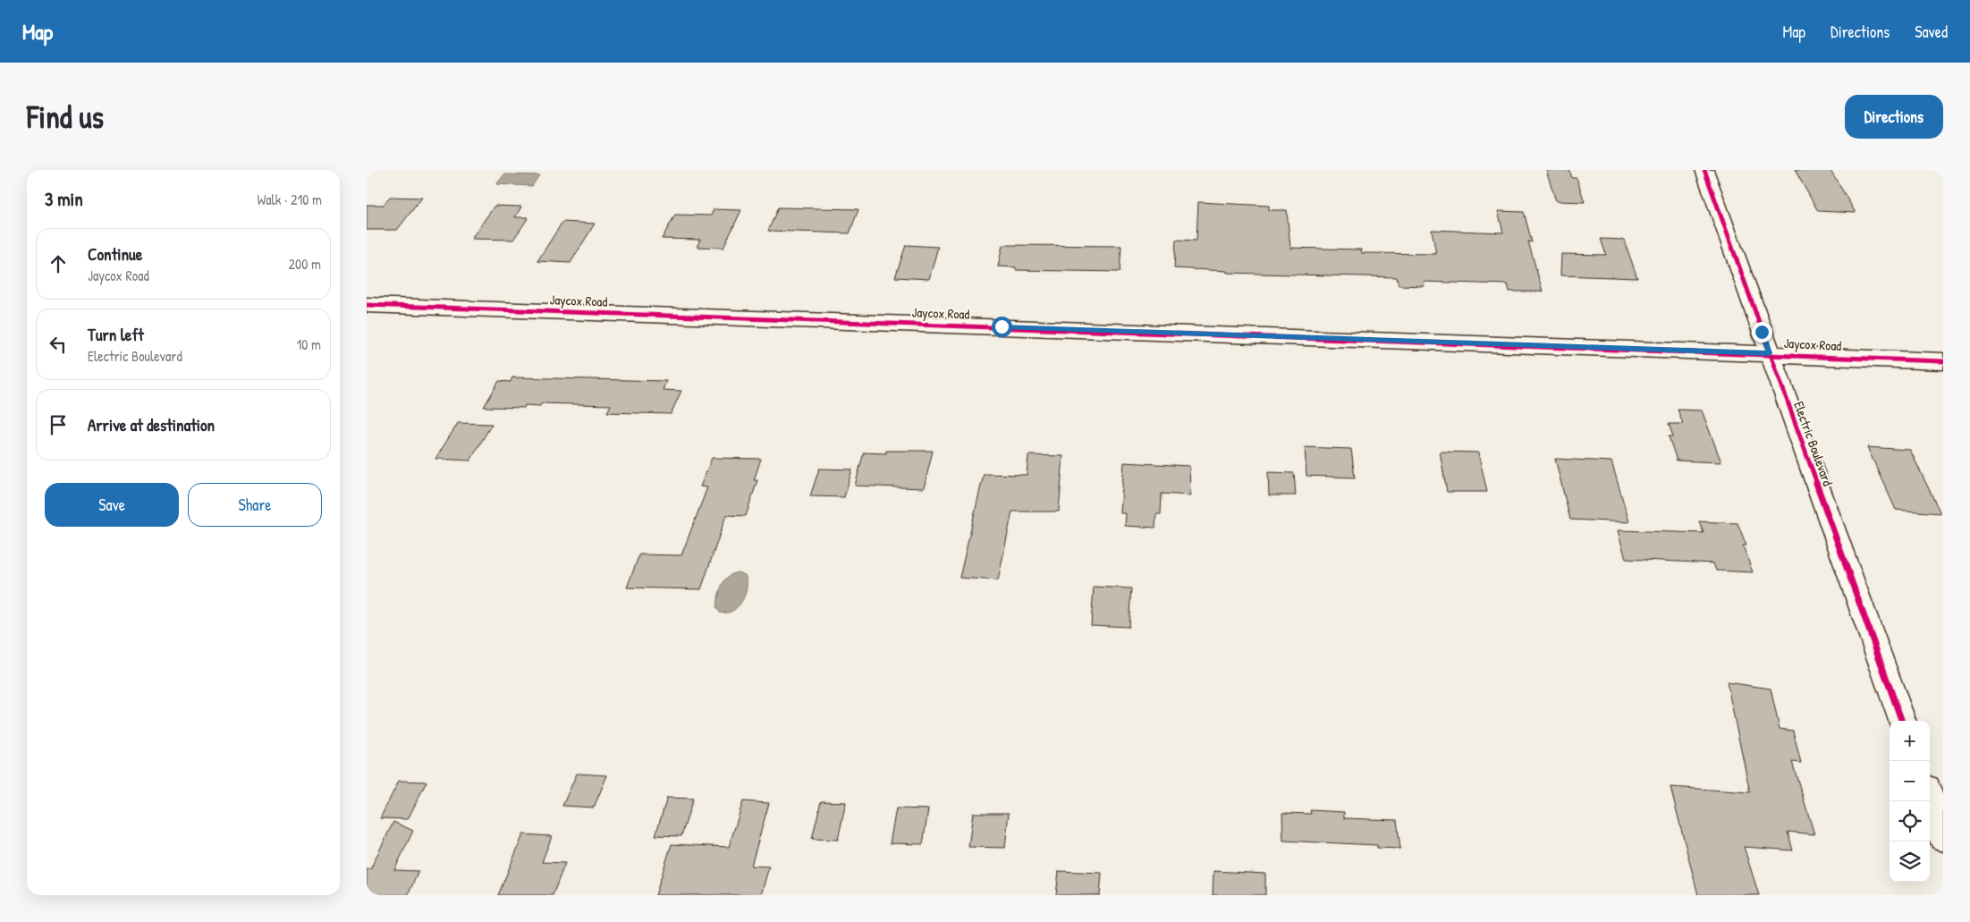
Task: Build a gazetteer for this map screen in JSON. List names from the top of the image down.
{
  "streets": {
    "street": ["Jaycox Road", "Electric Boulevard"]
  },
  "crossings": [
    ["Jaycox Road", "Electric Boulevard"]
  ],
  "page": {
    "header": "Map",
    "nav": ["Map", "Directions", "Saved"],
    "buttons": [
      "Directions",
      ["Save", "Share"]
    ],
    "title": "Find us",
    "heading": ["3 min", "Walk · 210 m"],
    "list": [
      ["Continue", "Jaycox Road", "200 m"],
      ["Turn left", "Electric Boulevard", "10 m"],
      "Arrive at destination"
    ],
    "map_buttons": ["+", "−"]
  }
}
